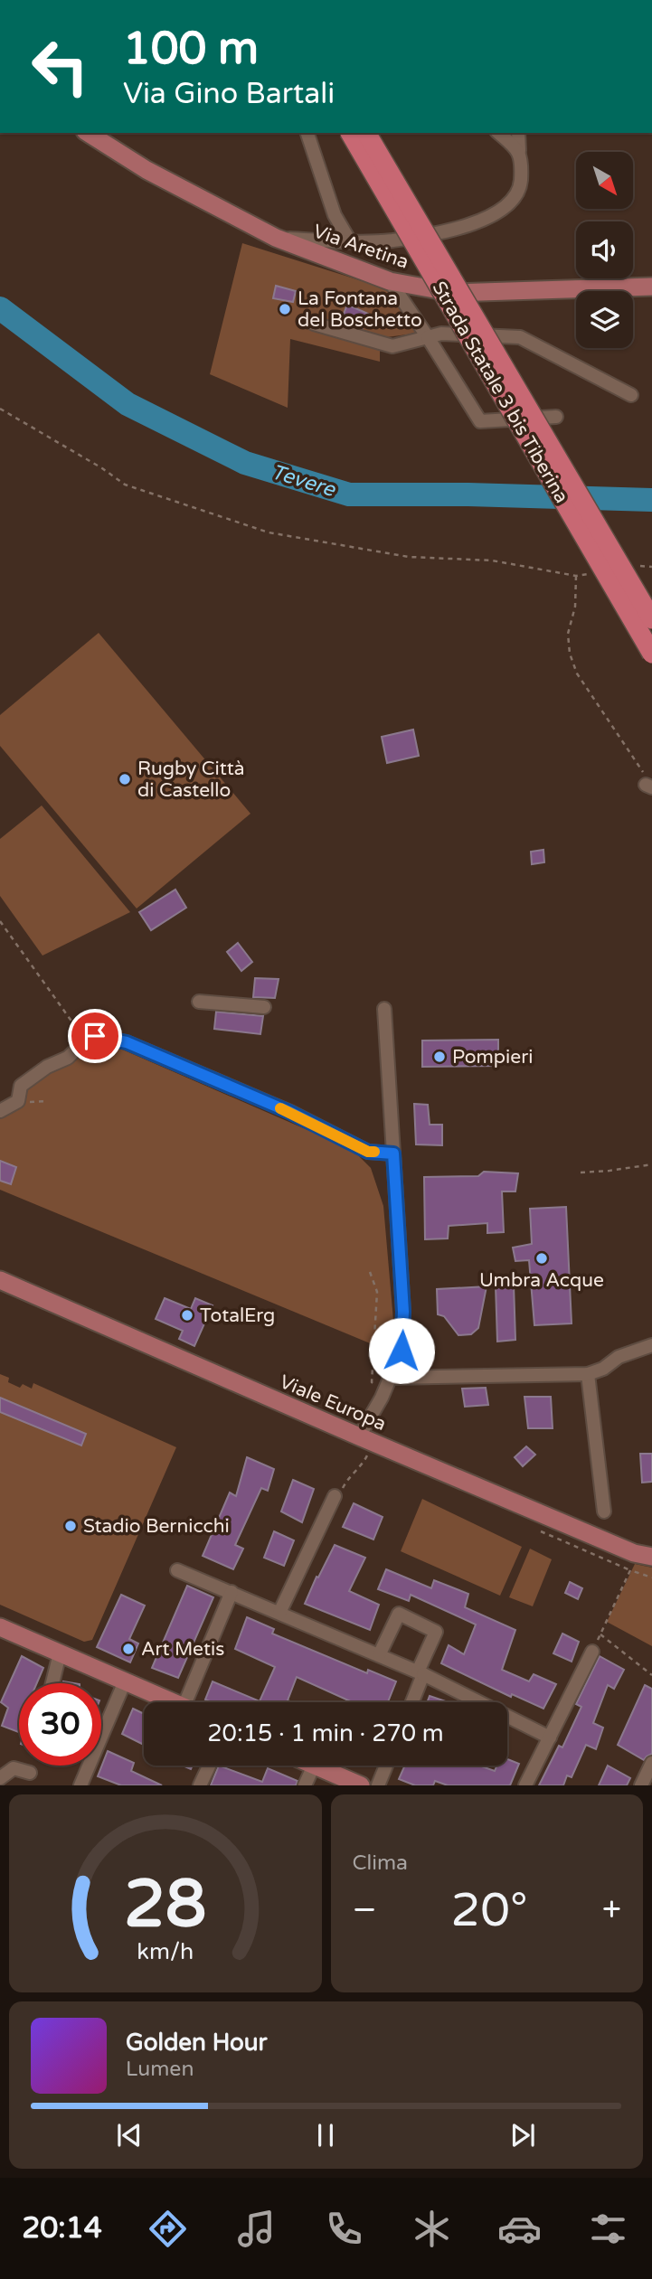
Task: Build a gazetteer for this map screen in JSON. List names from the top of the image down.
{
  "streets": {
    "highway": ["Strada Statale 3 bis Tiberina"],
    "main road": ["Via Aretina", "Viale Europa"]
  },
  "water": ["Tevere"],
  "places": [
    "La Fontana del Boschetto",
    "Rugby Città di Castello",
    "Pompieri",
    "Umbra Acque",
    "TotalErg",
    "Stadio Bernicchi",
    "Art Metis"
  ],
  "north": "bottom right",
  "page": {
    "turn": ["100 m", "Via Gino Bartali"],
    "limit": "30",
    "trip": "20:15 · 1 min · 270 m",
    "tile": "Clima",
    "heat": ["−", "20°", "+"],
    "song": ["Golden Hour", "Lumen"],
    "tabs": "20:14",
    "gauge": ["28", "km/h"]
  }
}
